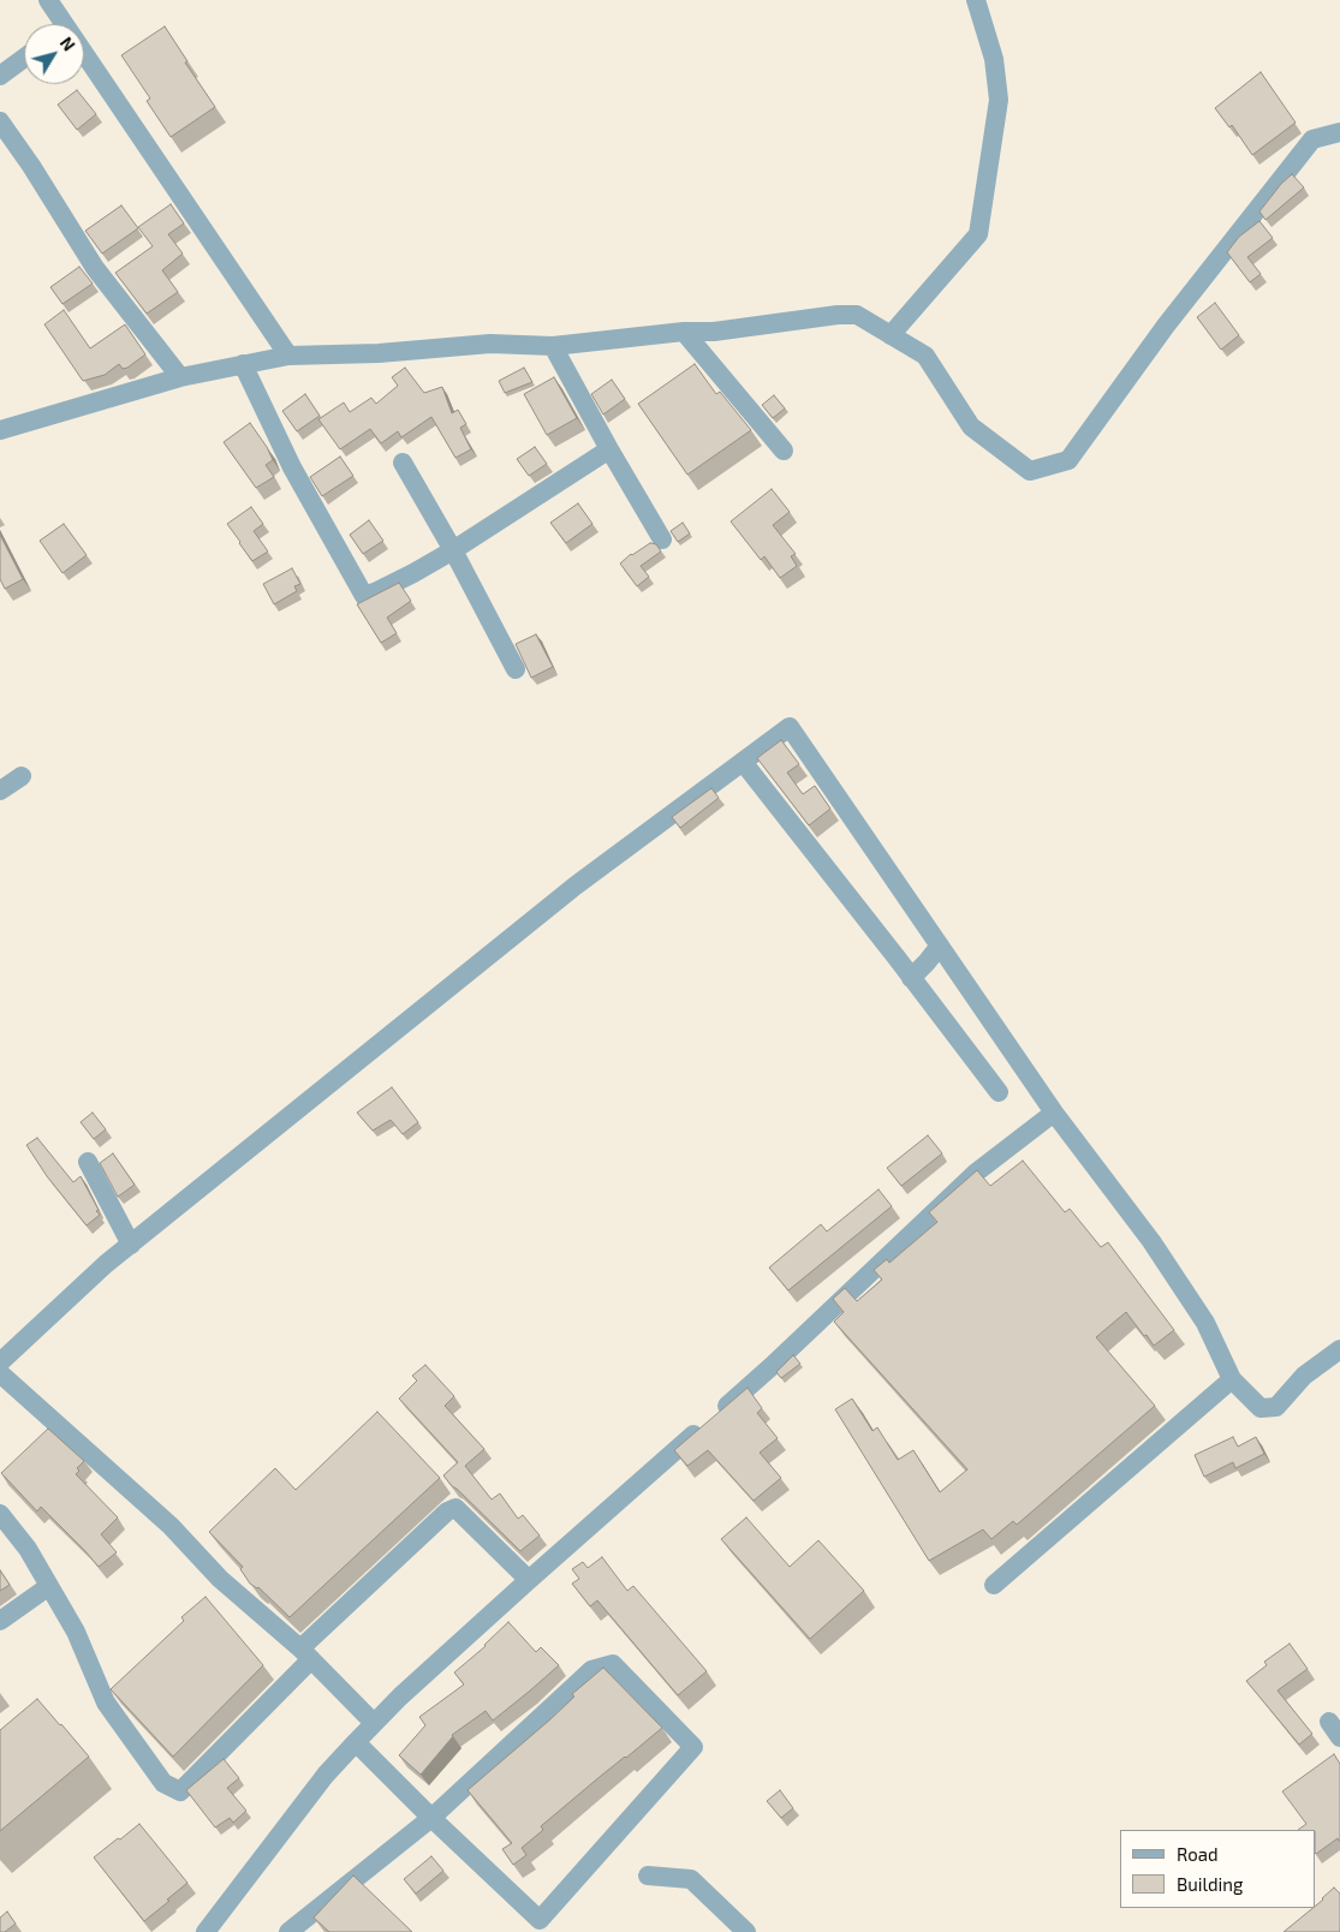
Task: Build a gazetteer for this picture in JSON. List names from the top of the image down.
{
  "legend": ["Road", "Building"],
  "north": "top right"
}
